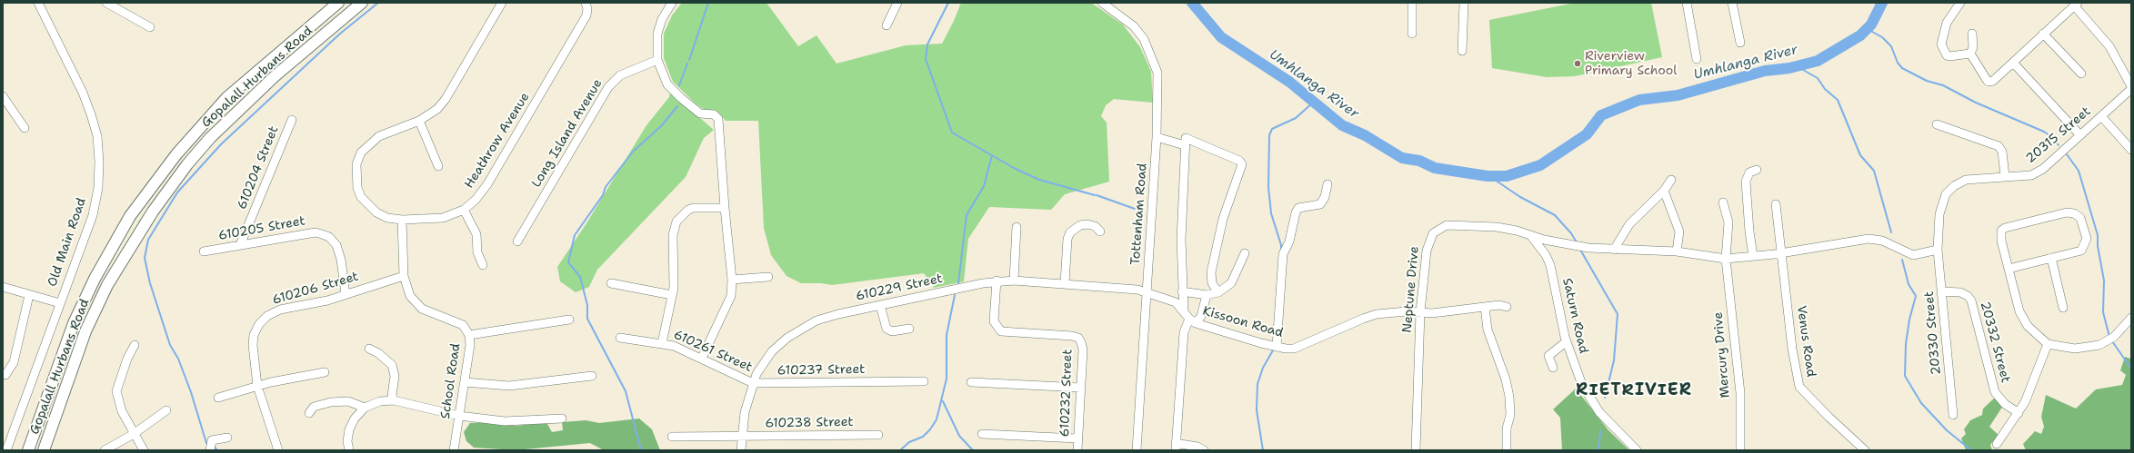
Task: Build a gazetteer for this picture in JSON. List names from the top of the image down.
{
  "streets": {
    "main road": ["Gopalall Hurbans Road"],
    "street": [
      "Long Island Avenue",
      "20315 Street",
      "Heathrow Avenue",
      "610204 Street",
      "Tottenham Road",
      "610205 Street",
      "Old Main Road",
      "610229 Street",
      "610206 Street",
      "Neptune Drive",
      "Saturn Road",
      "Kissoon Road",
      "20330 Street",
      "Venus Road",
      "20332 Street",
      "610261 Street",
      "Mercury Drive",
      "610237 Street",
      "School Road",
      "610232 Street",
      "610238 Street"
    ]
  },
  "crossings": [
    ["20315 Street", "20330 Street"],
    ["Heathrow Avenue", "School Road"],
    ["610204 Street", "610205 Street"],
    ["Tottenham Road", "610229 Street"],
    ["Tottenham Road", "Kissoon Road"],
    ["610205 Street", "610206 Street"],
    ["610229 Street", "Kissoon Road"],
    ["610229 Street", "610261 Street"],
    ["610229 Street", "610237 Street"],
    ["610229 Street", "610232 Street"],
    ["610229 Street", "610238 Street"],
    ["610206 Street", "School Road"],
    ["Neptune Drive", "Saturn Road"],
    ["Neptune Drive", "Kissoon Road"],
    ["20330 Street", "20332 Street"],
    ["610261 Street", "610237 Street"]
  ],
  "districts": ["RIETRIVIER"],
  "water": ["Umhlanga River"],
  "places": ["Riverview Primary School"]
}
